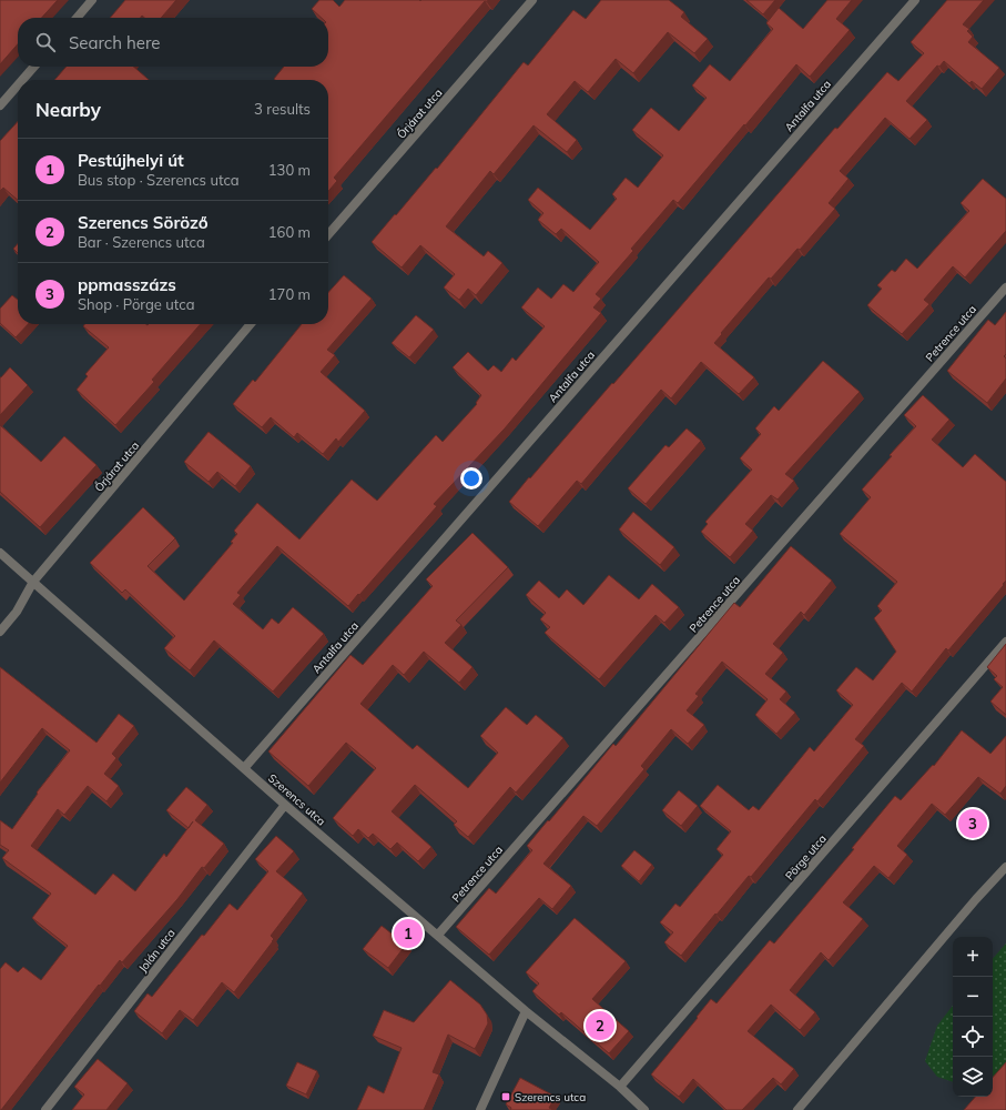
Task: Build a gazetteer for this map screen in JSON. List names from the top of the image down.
{
  "streets": {
    "street": [
      "Antalfa utca",
      "Őrjárat utca",
      "Petrence utca",
      "Szerencs utca",
      "Pörge utca",
      "Jolán utca"
    ]
  },
  "crossings": [
    ["Antalfa utca", "Szerencs utca"],
    ["Őrjárat utca", "Szerencs utca"],
    ["Petrence utca", "Szerencs utca"],
    ["Szerencs utca", "Pörge utca"],
    ["Szerencs utca", "Jolán utca"]
  ],
  "places": {
    "transit": ["Szerencs utca"]
  },
  "page": {
    "search": "Search here",
    "heading": ["Nearby", "3 results"],
    "list": [
      {
        "mark": "1",
        "name": "Pestújhelyi út",
        "note": "Bus stop · Szerencs utca",
        "value": "130 m"
      },
      {
        "mark": "2",
        "name": "Szerencs Söröző",
        "note": "Bar · Szerencs utca",
        "value": "160 m"
      },
      {
        "mark": "3",
        "name": "ppmasszázs",
        "note": "Shop · Pörge utca",
        "value": "170 m"
      }
    ],
    "pins": ["3", "1", "2"],
    "map_buttons": ["+", "−"]
  }
}
